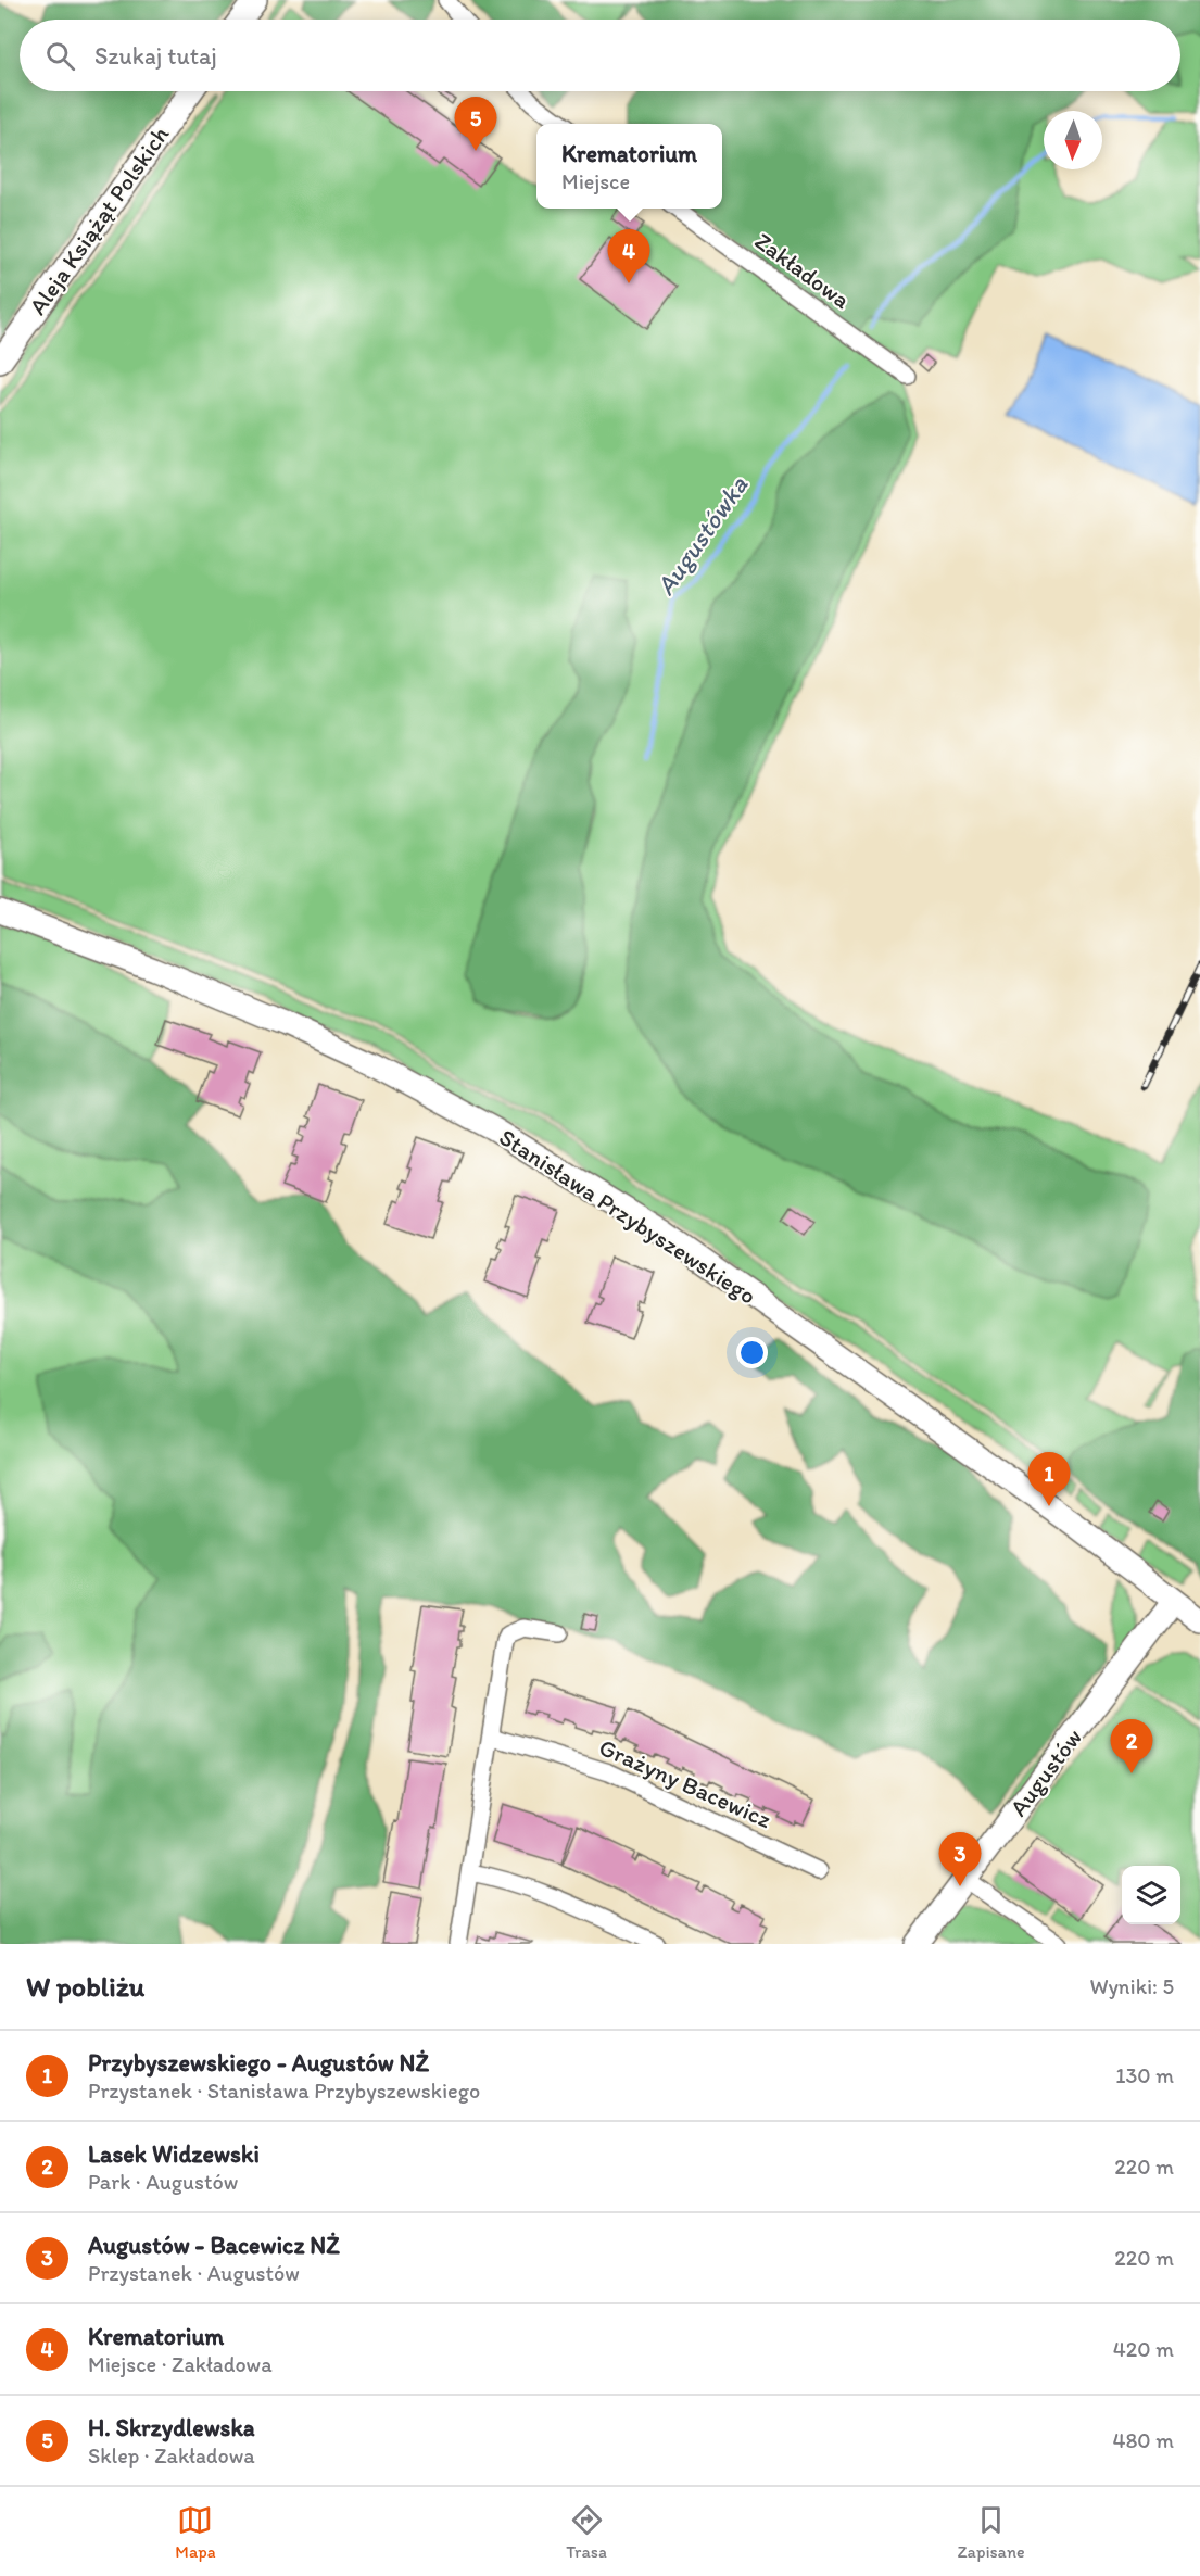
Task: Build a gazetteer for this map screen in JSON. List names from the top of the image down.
{
  "streets": {
    "street": [
      "Aleja Książąt Polskich",
      "Zakładowa",
      "Stanisława Przybyszewskiego",
      "Augustów",
      "Grażyny Bacewicz"
    ]
  },
  "crossings": [
    ["Stanisława Przybyszewskiego", "Augustów"]
  ],
  "water": ["Augustówka"],
  "north": "bottom",
  "page": {
    "search": "Szukaj tutaj",
    "pins": [
      "5",
      "4",
      "1",
      "2",
      "3"
    ],
    "popup": ["Krematorium", "Miejsce"],
    "heading": ["W pobliżu", "Wyniki: 5"],
    "list": [
      {
        "mark": "1",
        "name": "Przybyszewskiego - Augustów NŻ",
        "note": "Przystanek · Stanisława Przybyszewskiego",
        "value": "130 m"
      },
      {
        "mark": "2",
        "name": "Lasek Widzewski",
        "note": "Park · Augustów",
        "value": "220 m"
      },
      {
        "mark": "3",
        "name": "Augustów - Bacewicz NŻ",
        "note": "Przystanek · Augustów",
        "value": "220 m"
      },
      {
        "mark": "4",
        "name": "Krematorium",
        "note": "Miejsce · Zakładowa",
        "value": "420 m"
      },
      {
        "mark": "5",
        "name": "H. Skrzydlewska",
        "note": "Sklep · Zakładowa",
        "value": "480 m"
      }
    ],
    "nav": ["Mapa", "Trasa", "Zapisane"]
  }
}
